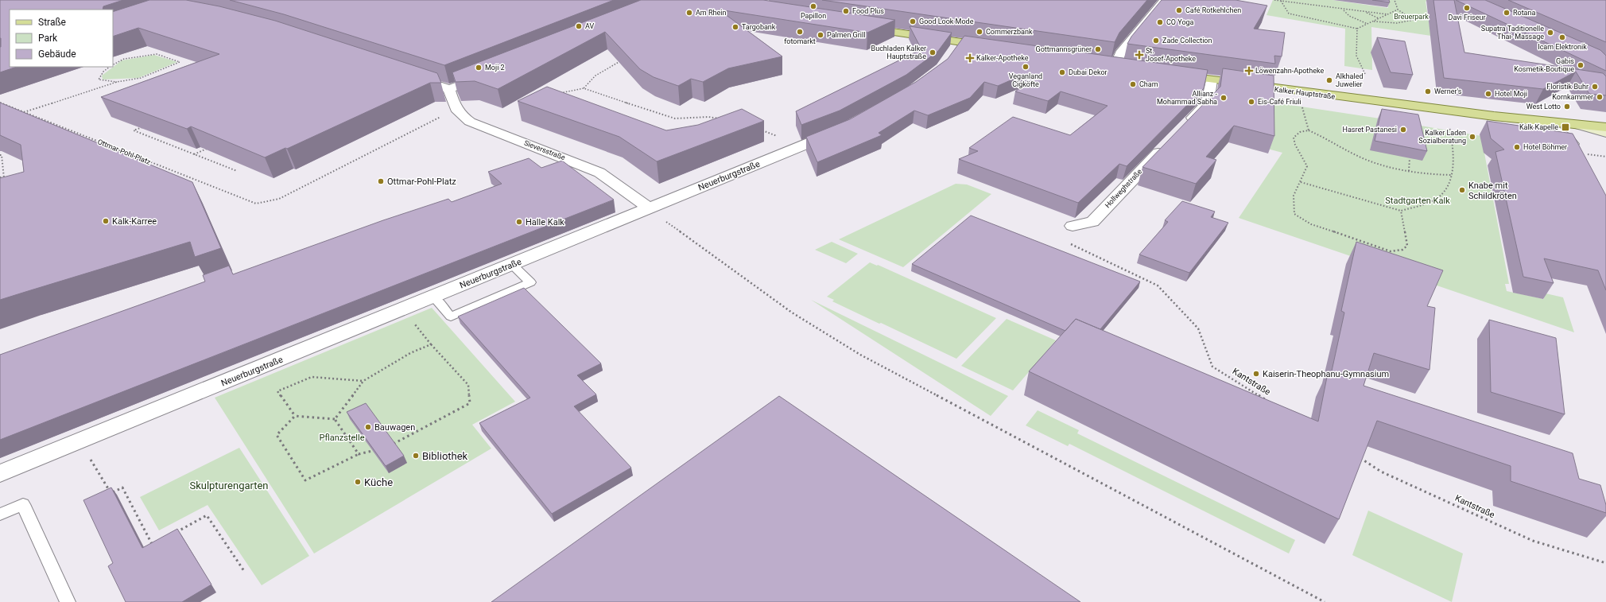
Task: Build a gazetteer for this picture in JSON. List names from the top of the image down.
{
  "streets": {
    "main road": ["Kalker Hauptstraße"],
    "street": ["Sieversstraße", "Neuerburgstraße", "Hollweghstraße"],
    "path": ["Ottmar-Pohl-Platz", "Kantstraße"]
  },
  "crossings": [
    ["Sieversstraße", "Ottmar-Pohl-Platz"],
    ["Sieversstraße", "Neuerburgstraße"],
    ["Hollweghstraße", "Kantstraße"]
  ],
  "parks": [
    "Breuerpark",
    "Stadtgarten Kalk",
    "Pflanzstelle",
    "Skulpturengarten"
  ],
  "places": {
    "other": [
      "Papillon",
      "Davi Friseur",
      "Café Rotkehlchen",
      "Food Plus",
      "Am Rhein",
      "Rotana",
      "Good Look Mode",
      "CO Yoga",
      "AV",
      "Targobank",
      "fotomarkt",
      "Commerzbank",
      "Supatra Taditionelle Thai- Massage",
      "Palmen Grill",
      "Icam Elektronik",
      "Zade Collection",
      "Gottmannsgrüner",
      "Buchladen Kalker Hauptstraße",
      "Gabis Kosmetik-Boutique",
      "Veganland Cigköfte",
      "Moji 2",
      "Dubai Dekor",
      "Alkhaled Juwelier",
      "Cham",
      "Floristik Buhr",
      "Werner's",
      "Hotel Moji",
      "Kornkammer",
      "Allianz - Mohammad Sabha",
      "Eis-Café Friuli",
      "West Lotto",
      "Hasret Pastanesi",
      "Kalker Laden Sozialberatung",
      "Hotel Böhmer",
      "Ottmar-Pohl-Platz",
      "Knabe mit Schildkröten",
      "Kalk-Karree",
      "Halle Kalk",
      "Kaiserin-Theophanu-Gymnasium",
      "Bauwagen",
      "Bibliothek",
      "Küche"
    ],
    "health": ["St. Josef-Apotheke", "Kalker-Apotheke", "Löwenzahn-Apotheke"],
    "transit": ["Kalk Kapelle"]
  },
  "legend": ["Straße", "Park", "Gebäude"]
}
